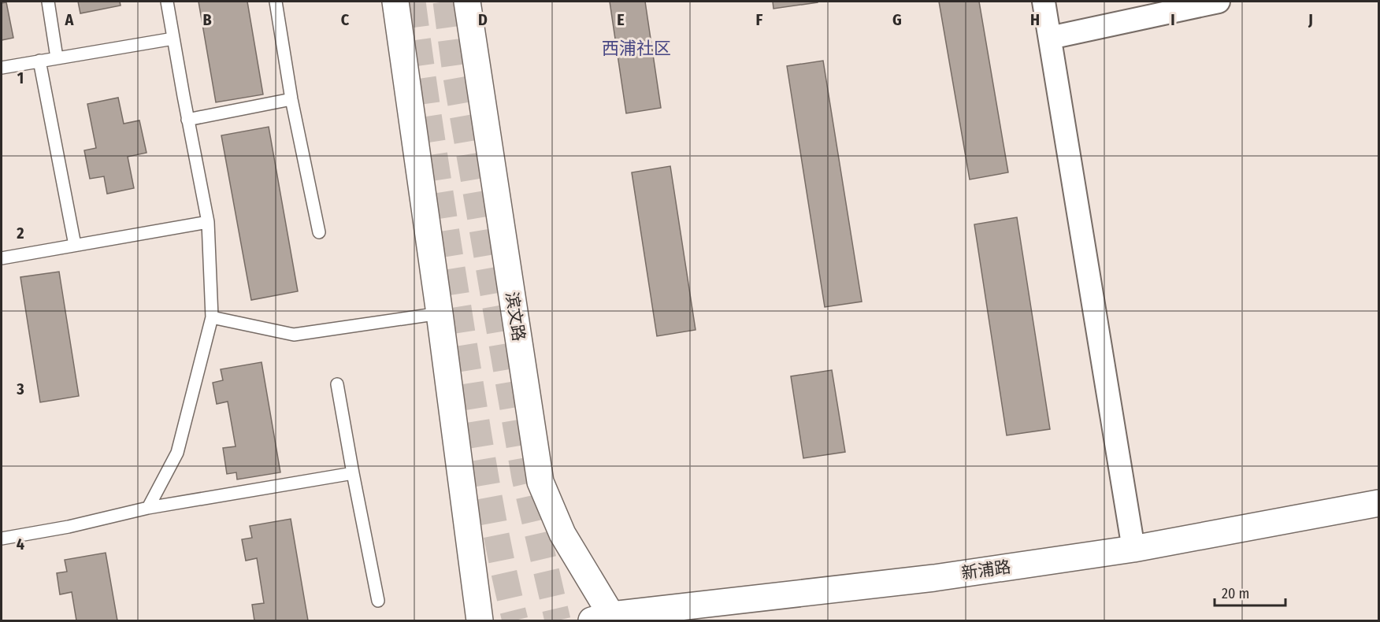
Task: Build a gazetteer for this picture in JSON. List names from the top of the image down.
{
  "streets": {
    "main road": ["滨文路", "新浦路"]
  },
  "crossings": [
    ["滨文路", "新浦路"]
  ],
  "districts": ["西浦社区"],
  "scale_bar": "20 m",
  "grid": {
    "columns": [
      "A",
      "B",
      "C",
      "D",
      "E",
      "F",
      "G",
      "H",
      "I",
      "J"
    ],
    "rows": [
      "1",
      "2",
      "3",
      "4"
    ]
  }
}
